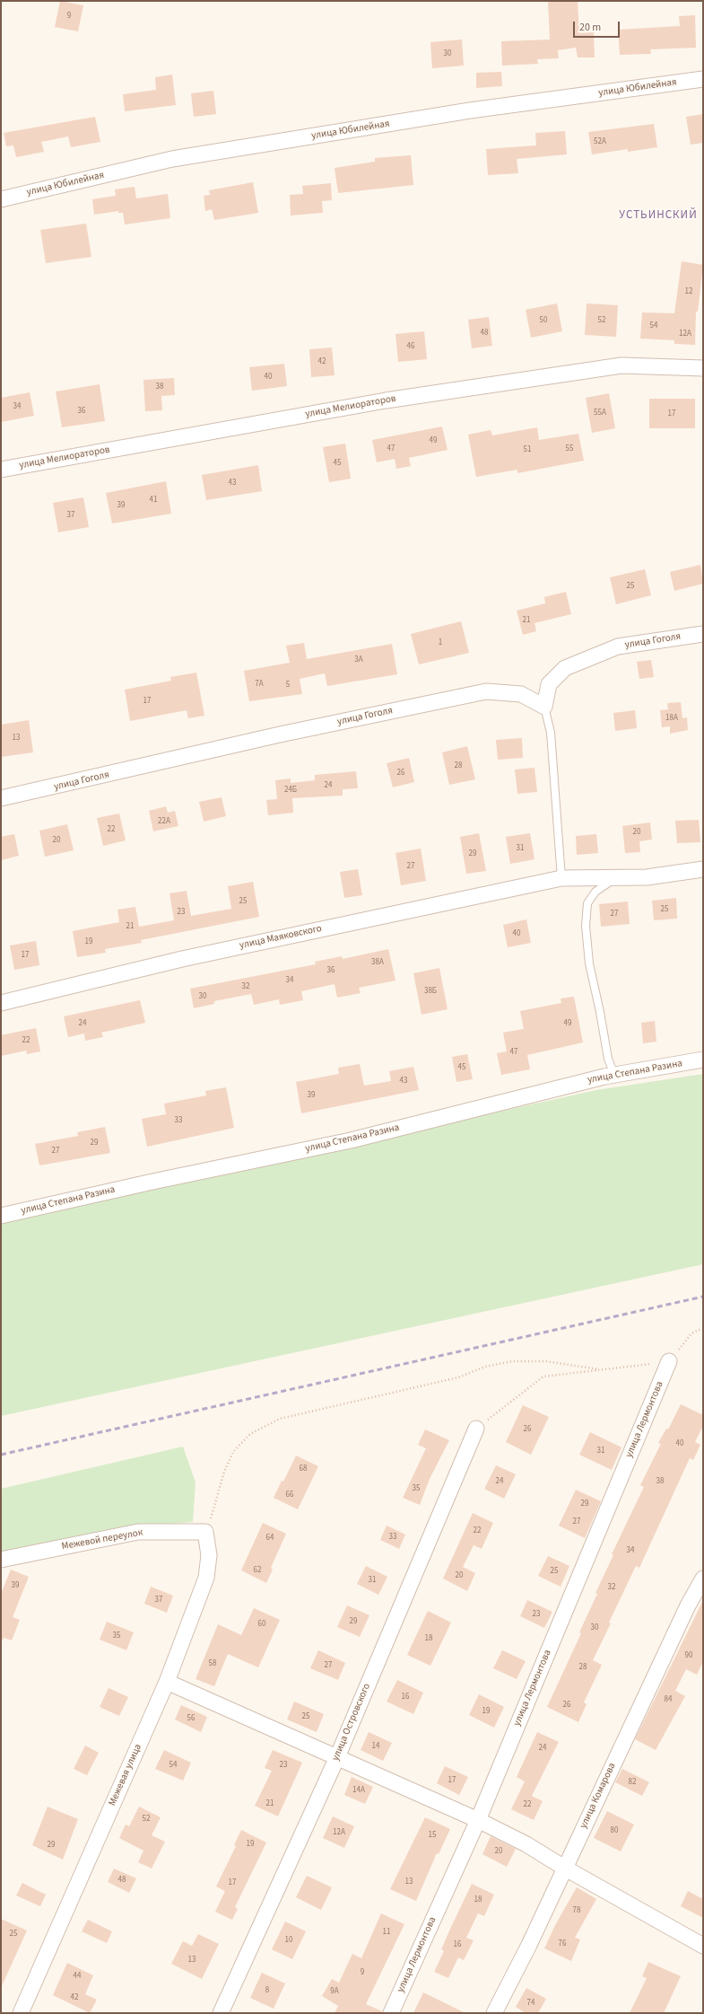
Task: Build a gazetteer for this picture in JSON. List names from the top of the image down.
{
  "streets": {
    "street": [
      "улица Юбилейная",
      "улица Мелиораторов",
      "улица Гоголя",
      "улица Маяковского",
      "улица Степана Разина",
      "улица Лермонтова",
      "Межевой переулок",
      "улица Островского",
      "Межевая улица",
      "улица Комарова"
    ]
  },
  "crossings": [
    ["Межевой переулок", "Межевая улица"]
  ],
  "districts": ["УСТЬИНСКИЙ"],
  "house_numbers": [
    "9",
    "30",
    "52А",
    "12",
    "50",
    "52",
    "54",
    "48",
    "12А",
    "46",
    "42",
    "40",
    "38",
    "34",
    "36",
    "55А",
    "17",
    "49",
    "47",
    "55",
    "51",
    "45",
    "43",
    "41",
    "39",
    "37",
    "25",
    "21",
    "1",
    "3А",
    "7А",
    "5",
    "17",
    "18А",
    "13",
    "28",
    "26",
    "24",
    "24Б",
    "22А",
    "22",
    "20",
    "20",
    "31",
    "29",
    "27",
    "25",
    "25",
    "23",
    "27",
    "21",
    "40",
    "19",
    "17",
    "38А",
    "36",
    "34",
    "32",
    "38Б",
    "30",
    "24",
    "49",
    "22",
    "47",
    "45",
    "43",
    "39",
    "33",
    "29",
    "27",
    "26",
    "40",
    "31",
    "68",
    "24",
    "38",
    "35",
    "66",
    "29",
    "27",
    "22",
    "33",
    "64",
    "34",
    "62",
    "25",
    "20",
    "31",
    "39",
    "32",
    "37",
    "23",
    "29",
    "60",
    "30",
    "35",
    "18",
    "90",
    "58",
    "27",
    "28",
    "16",
    "84",
    "26",
    "19",
    "25",
    "56",
    "14",
    "24",
    "54",
    "23",
    "17",
    "82",
    "14А",
    "21",
    "22",
    "52",
    "80",
    "12А",
    "15",
    "19",
    "29",
    "20",
    "48",
    "13",
    "17",
    "18",
    "78",
    "11",
    "25",
    "10",
    "76",
    "16",
    "13",
    "9",
    "44",
    "8",
    "9А",
    "42",
    "74"
  ],
  "scale_bar": "20 m"
}
